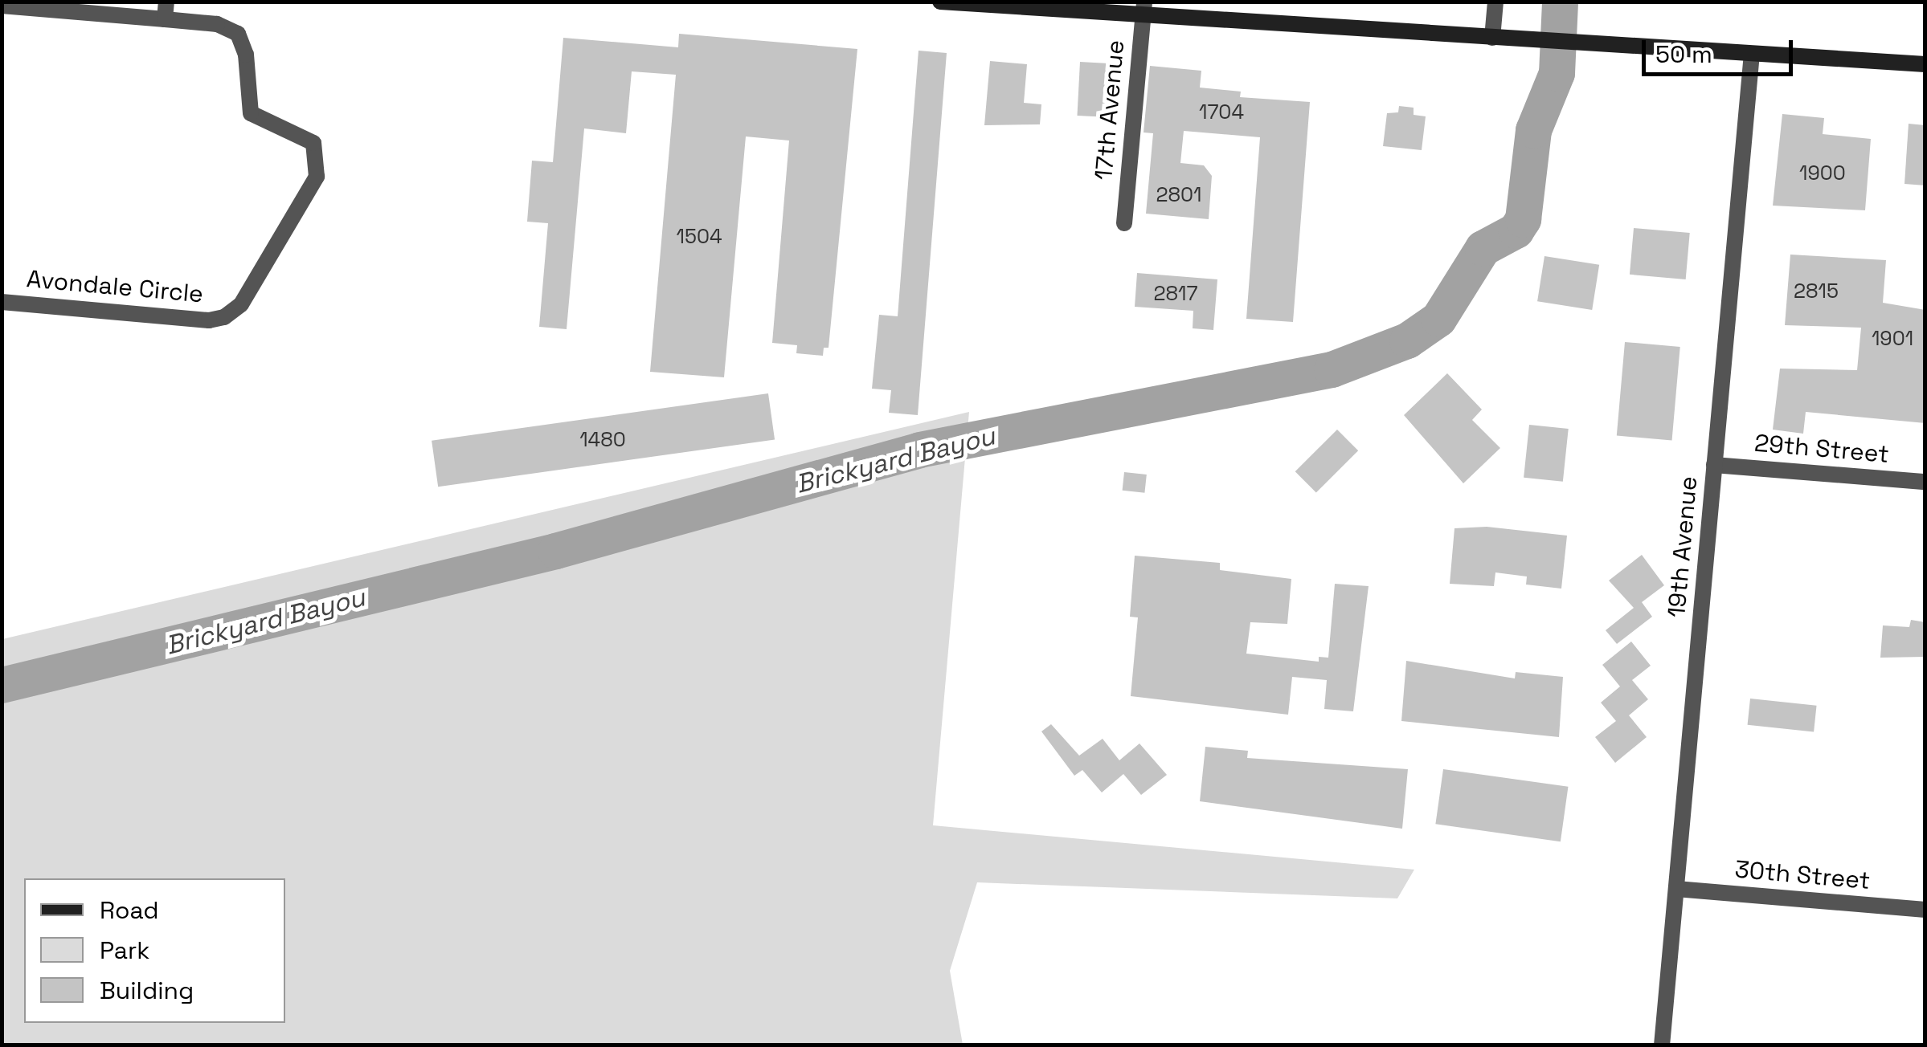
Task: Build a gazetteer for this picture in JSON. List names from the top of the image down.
{
  "streets": {
    "street": [
      "17th Avenue",
      "Avondale Circle",
      "29th Street",
      "19th Avenue",
      "30th Street"
    ]
  },
  "crossings": [
    ["29th Street", "19th Avenue"],
    ["19th Avenue", "30th Street"]
  ],
  "water": ["Brickyard Bayou"],
  "house_numbers": [
    "1704",
    "1900",
    "2801",
    "1504",
    "2815",
    "2817",
    "1901",
    "1480"
  ],
  "legend": ["Road", "Park", "Building"],
  "scale_bar": "50 m"
}
